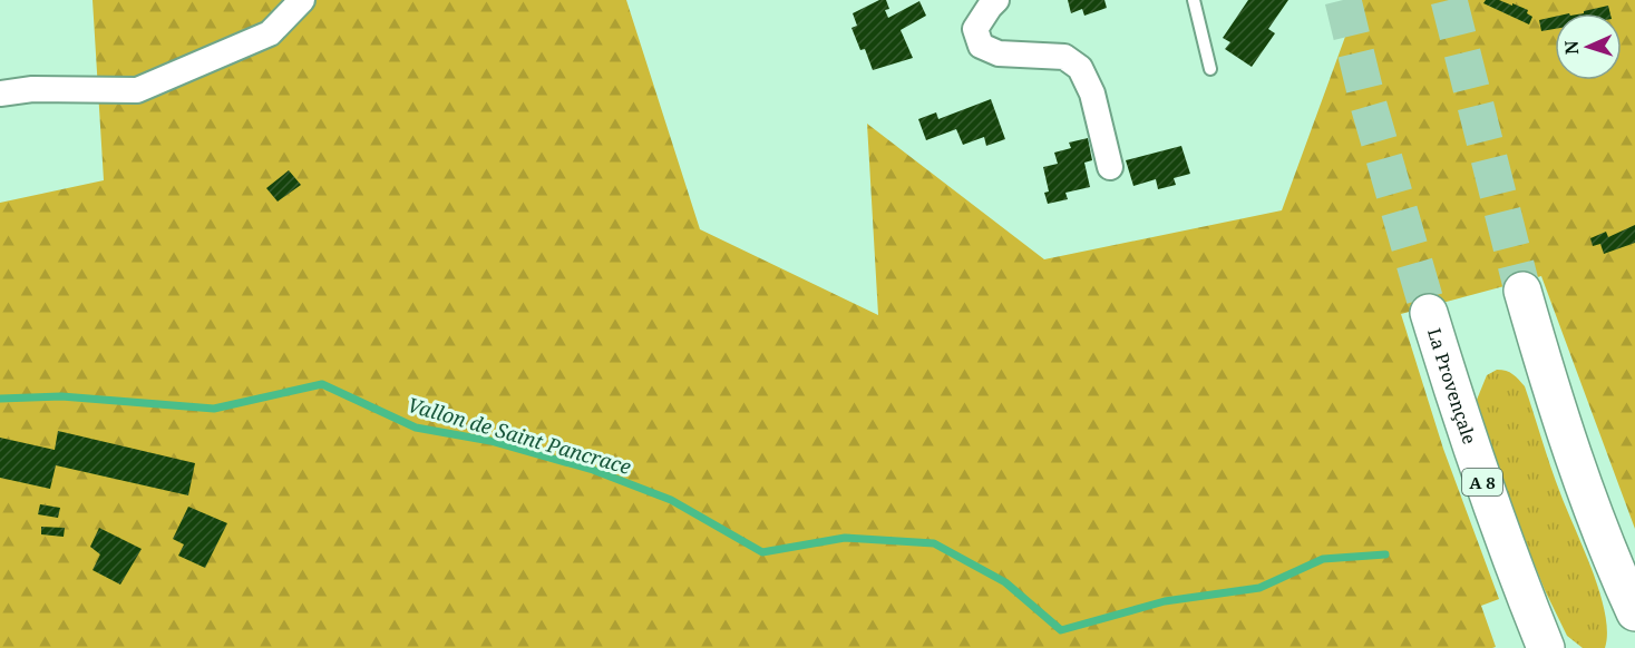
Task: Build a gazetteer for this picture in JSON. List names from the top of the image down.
{
  "streets": {
    "highway": ["La Provençale", "A 8"]
  },
  "water": ["Vallon de Saint Pancrace"],
  "north": "left"
}
